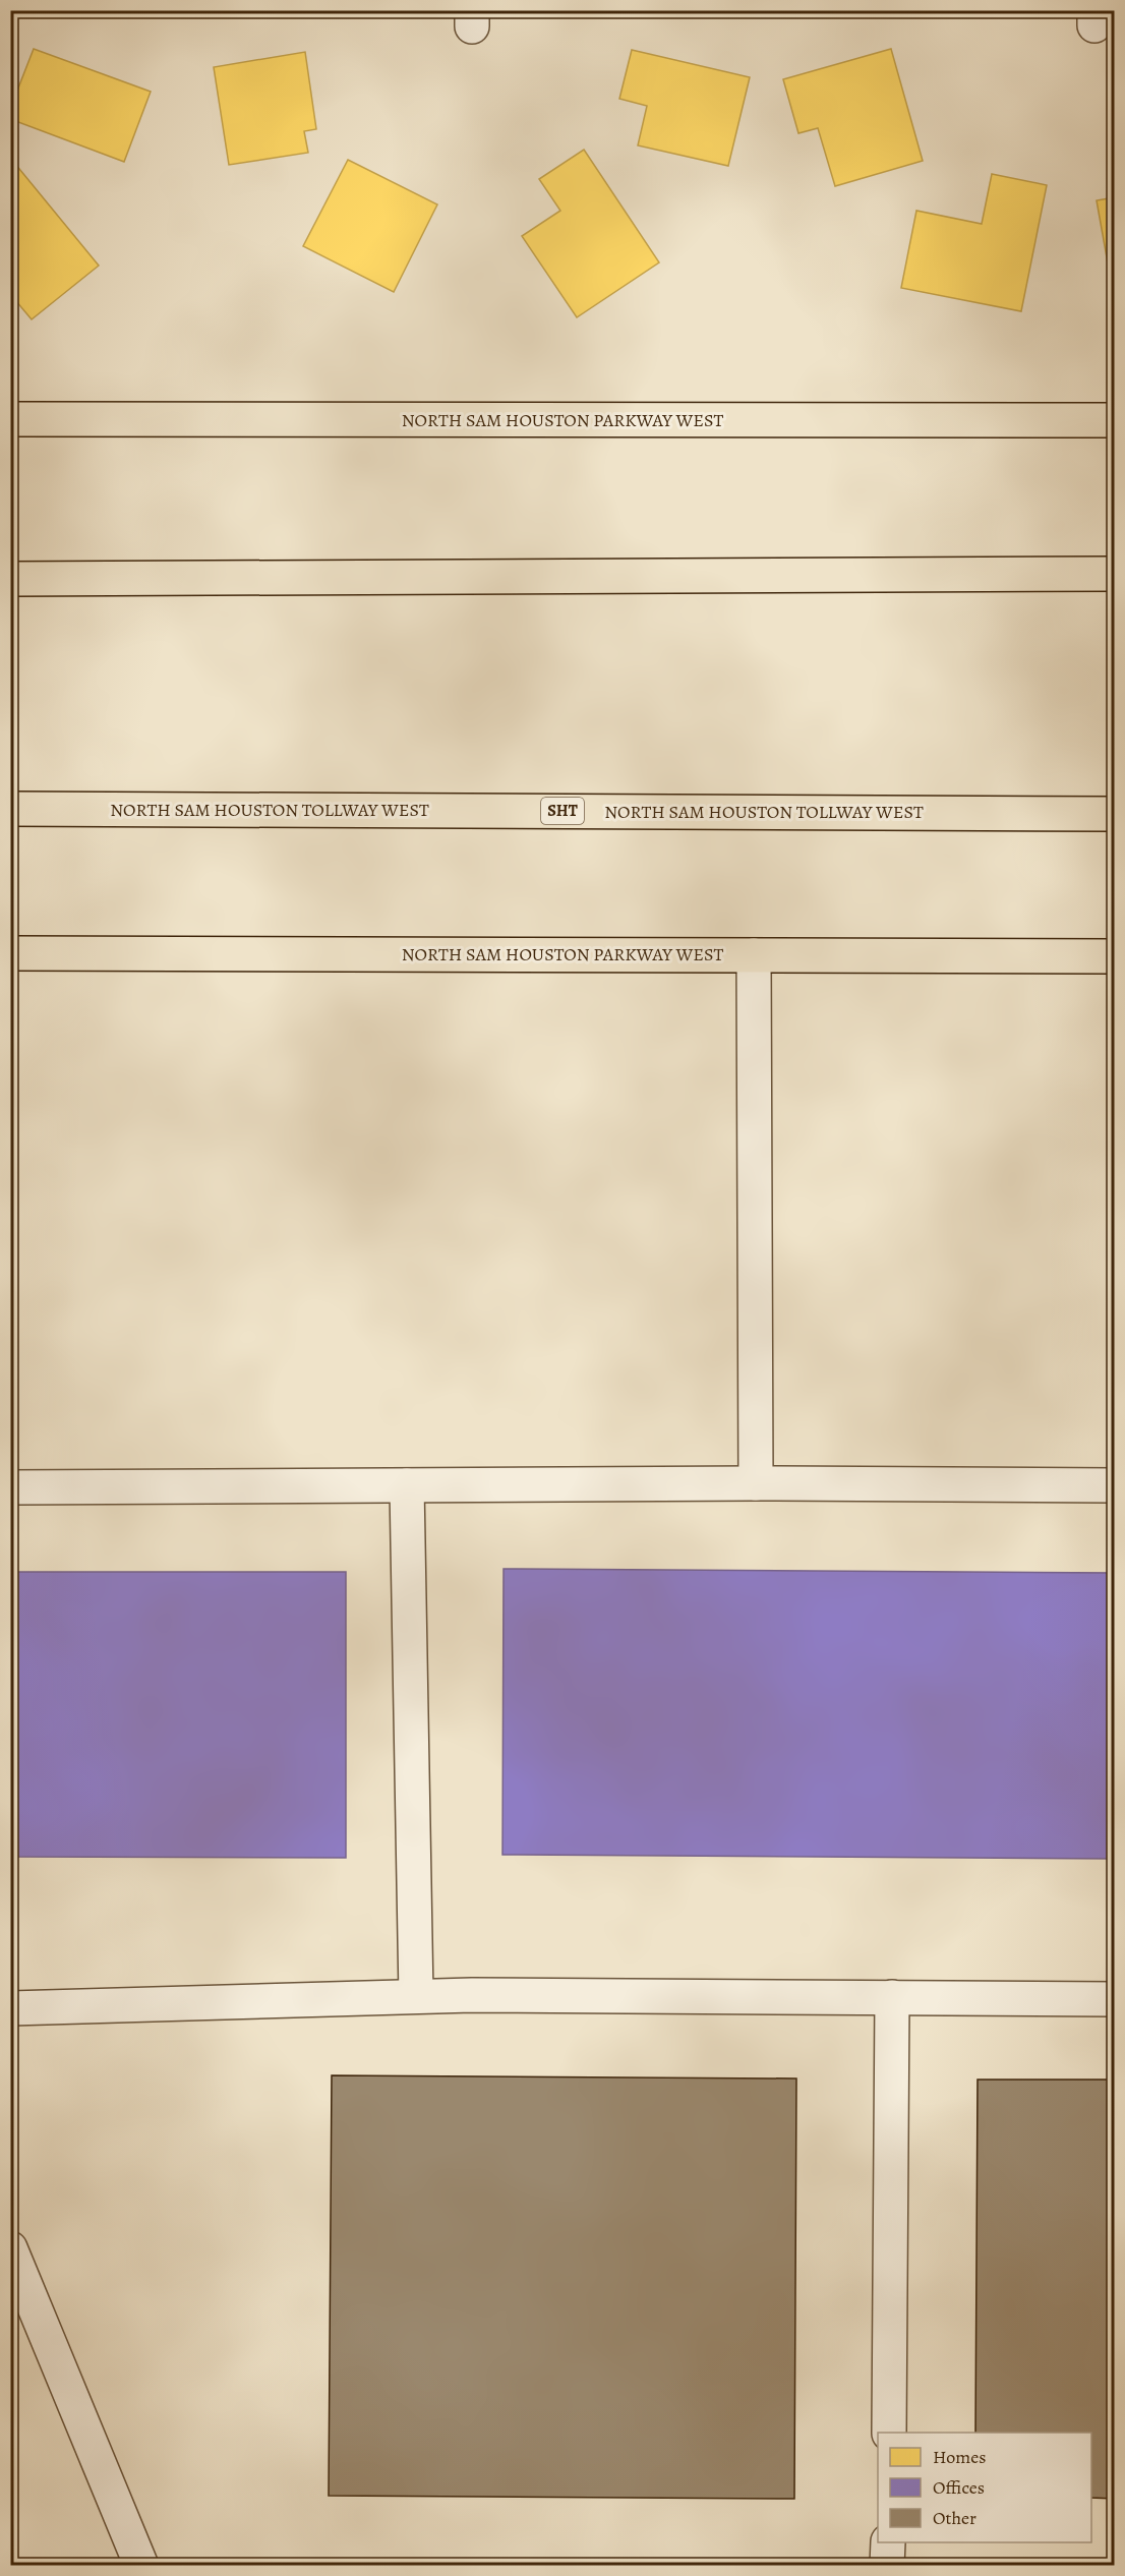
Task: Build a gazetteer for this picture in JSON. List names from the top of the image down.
{
  "streets": {
    "main road": ["NORTH SAM HOUSTON PARKWAY WEST", "NORTH SAM HOUSTON TOLLWAY WEST", "SHT"]
  },
  "legend": ["Homes", "Offices", "Other"]
}
